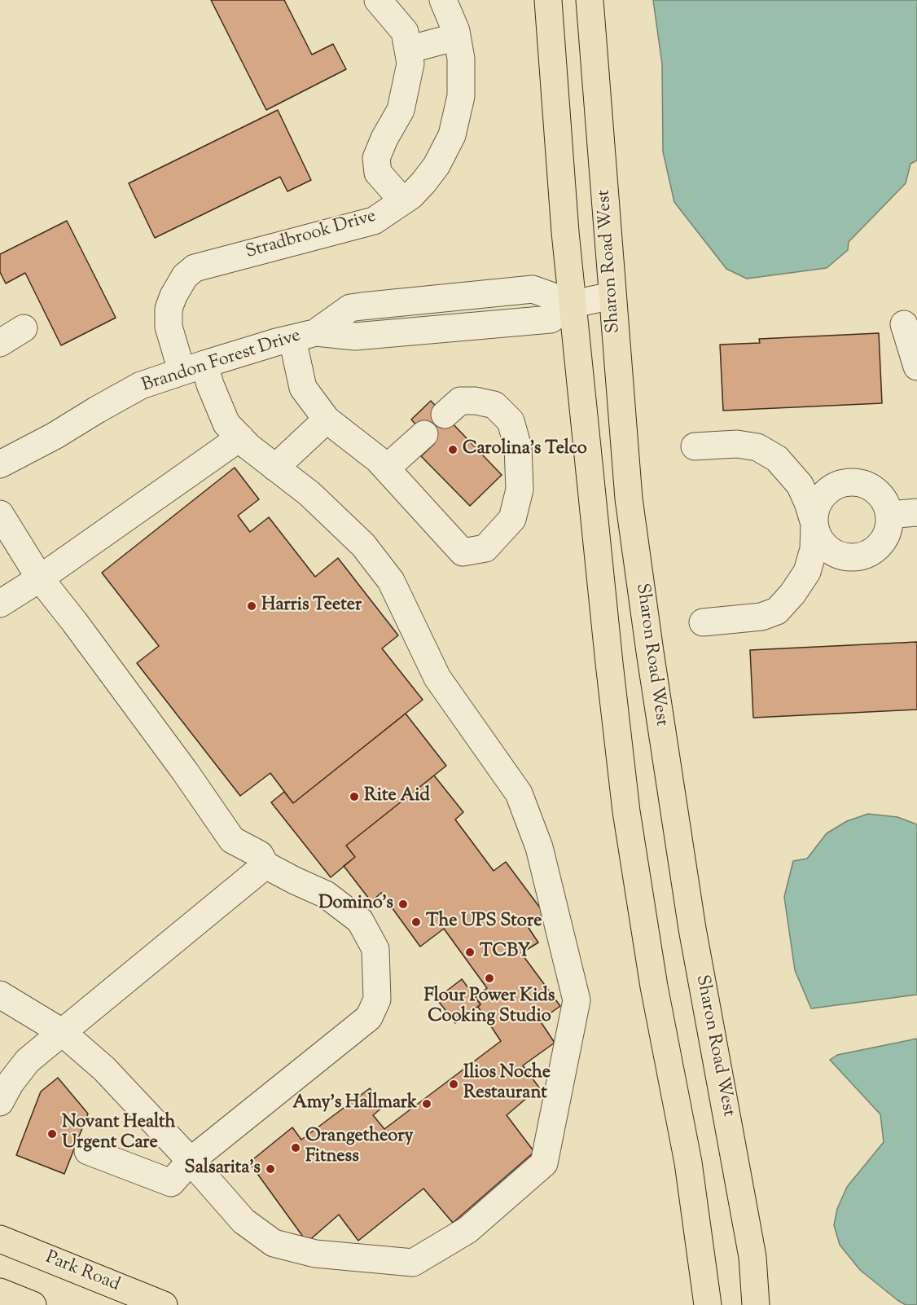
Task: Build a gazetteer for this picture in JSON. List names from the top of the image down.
{
  "streets": {
    "main road": ["Sharon Road West", "Park Road"],
    "street": ["Stradbrook Drive", "Brandon Forest Drive"]
  },
  "crossings": [
    ["Stradbrook Drive", "Brandon Forest Drive"],
    ["Sharon Road West", "Brandon Forest Drive"]
  ],
  "places": [
    "Carolina's Telco",
    "Harris Teeter",
    "Rite Aid",
    "Domino's",
    "The UPS Store",
    "TCBY",
    "Flour Power Kids Cooking Studio",
    "Ilios Noche Restaurant",
    "Amy’s Hallmark",
    "Novant Health Urgent Care",
    "Orangetheory Fitness",
    "Salsarita's"
  ]
}
